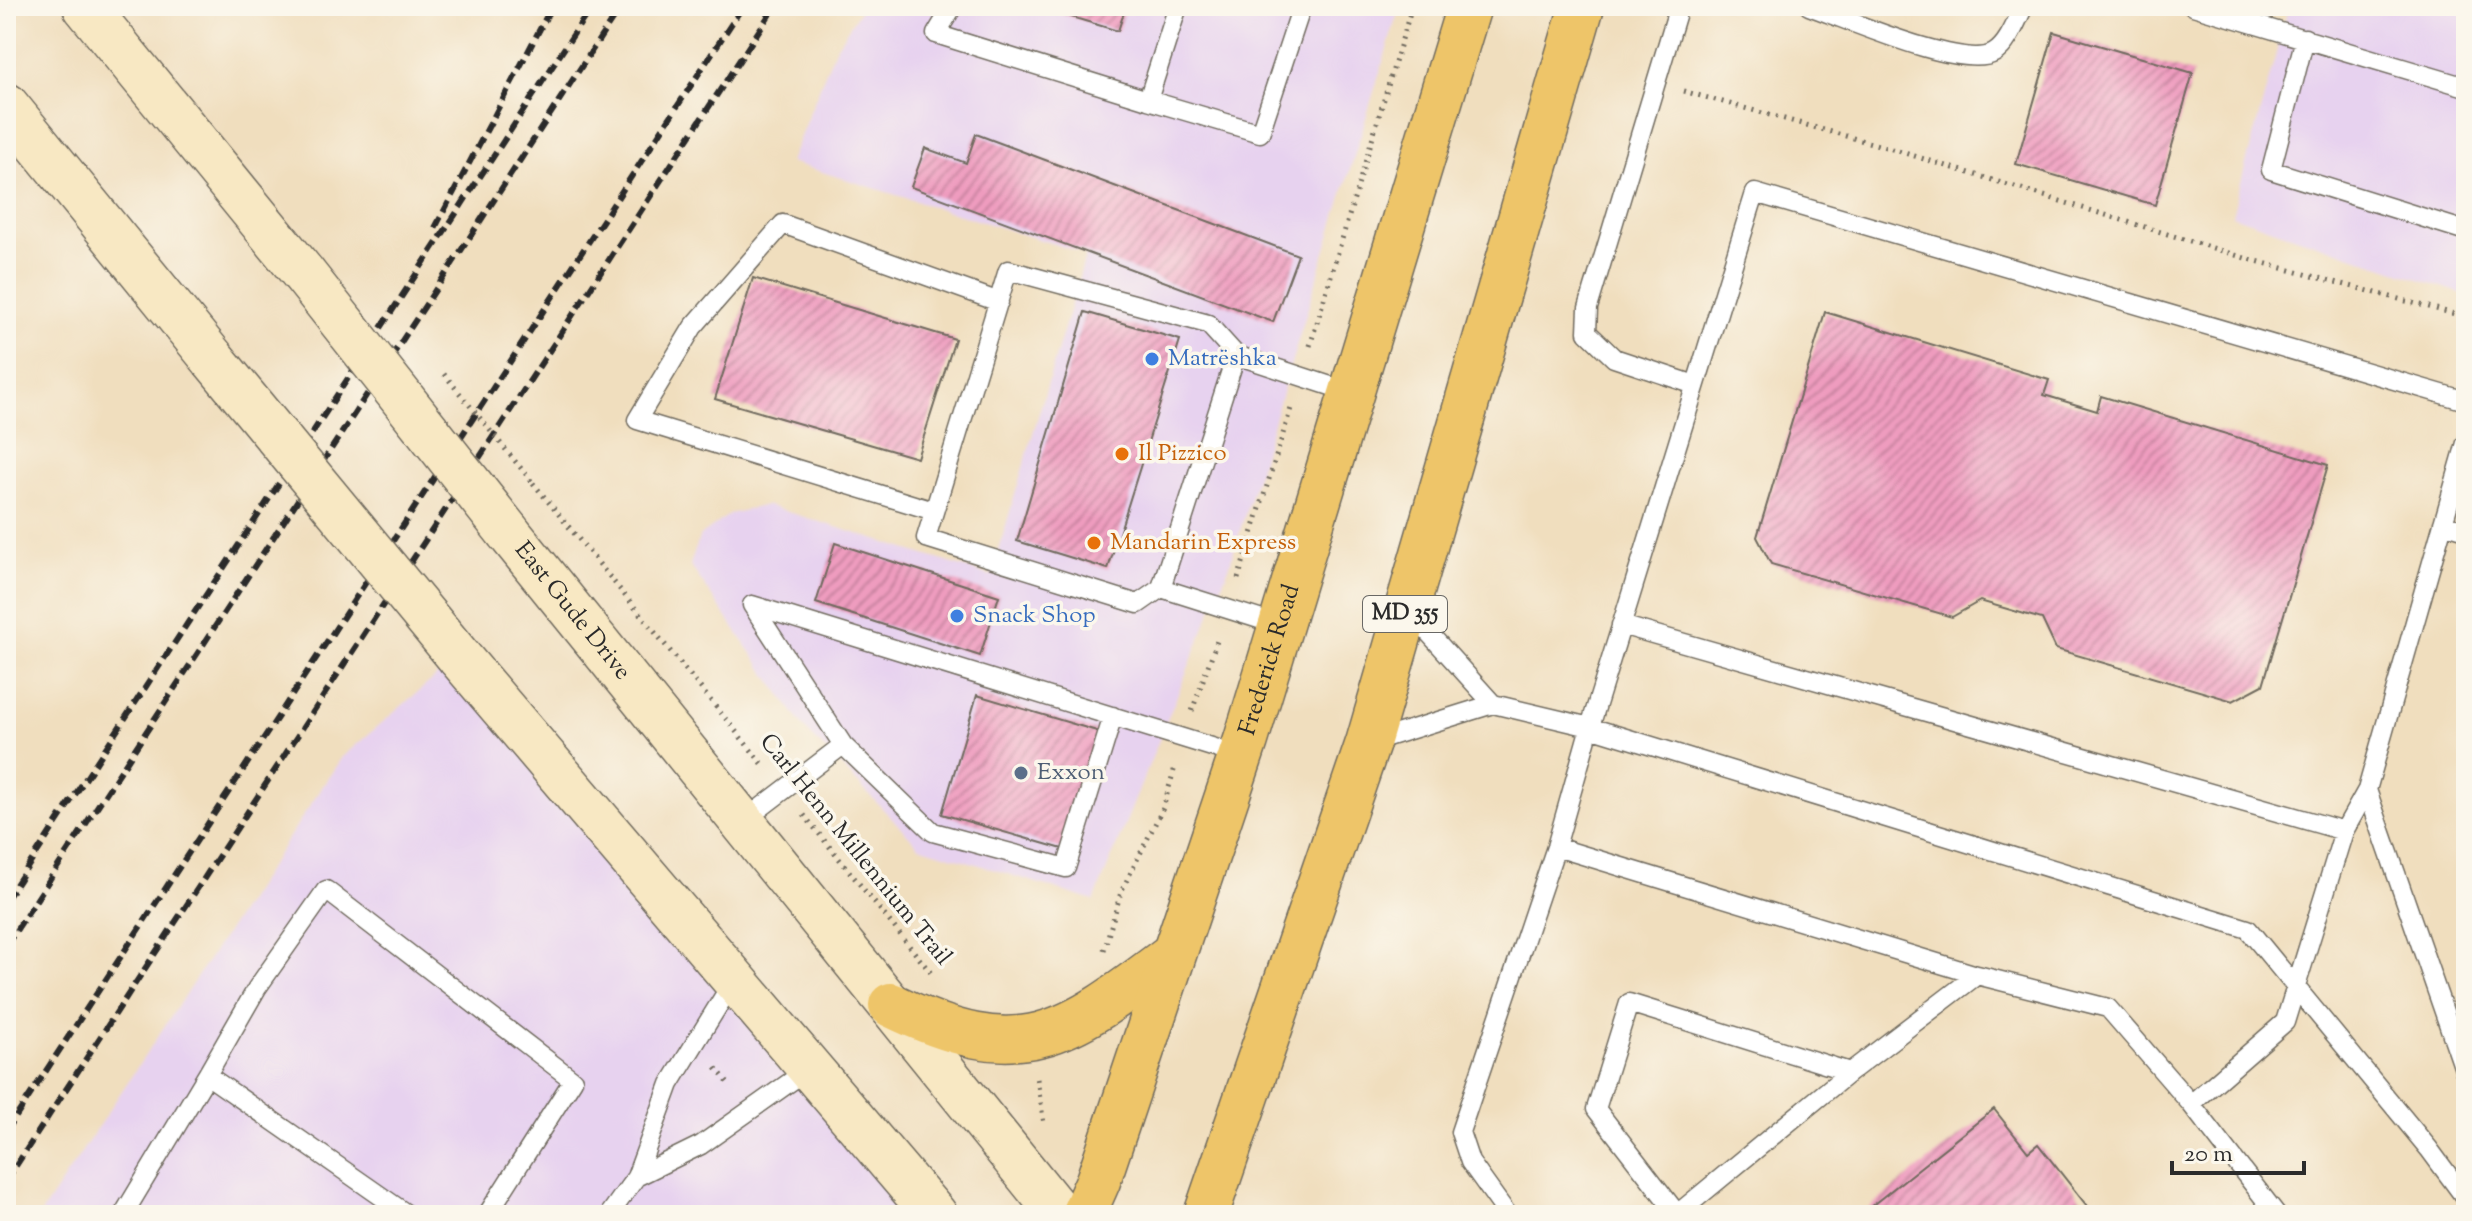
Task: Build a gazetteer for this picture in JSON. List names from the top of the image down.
{
  "streets": {
    "main road": ["East Gude Drive", "MD 355", "Frederick Road"],
    "path": ["Carl Henn Millennium Trail"]
  },
  "places": [
    "Matrëshka",
    "Il Pizzico",
    "Mandarin Express",
    "Snack Shop",
    "Exxon"
  ],
  "scale_bar": "20 m"
}
